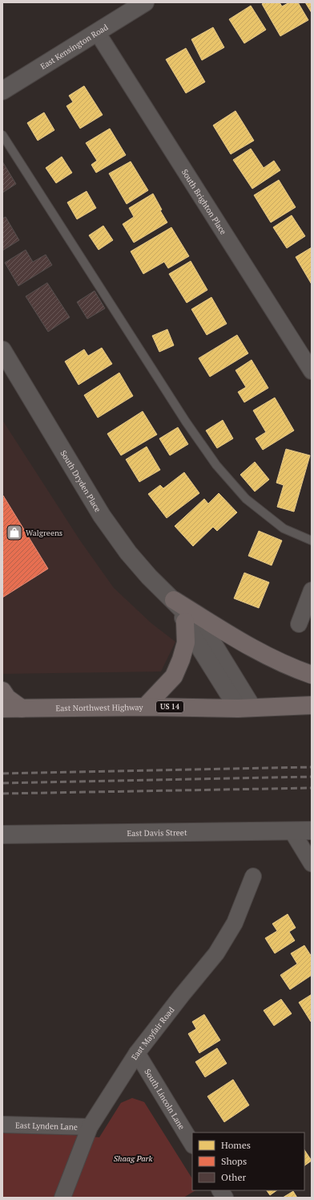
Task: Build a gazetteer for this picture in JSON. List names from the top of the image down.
{
  "streets": {
    "main road": ["East Northwest Highway", "US 14"],
    "street": [
      "East Kensington Road",
      "South Brighton Place",
      "South Dryden Place",
      "East Davis Street",
      "East Mayfair Road",
      "South Lincoln Lane",
      "East Lynden Lane"
    ]
  },
  "crossings": [
    ["East Kensington Road", "South Brighton Place"],
    ["South Dryden Place", "East Northwest Highway"],
    ["East Mayfair Road", "South Lincoln Lane"],
    ["East Mayfair Road", "East Lynden Lane"]
  ],
  "parks": ["Shaag Park"],
  "places": {
    "shop": ["Walgreens"]
  },
  "legend": ["Homes", "Shops", "Other"]
}
